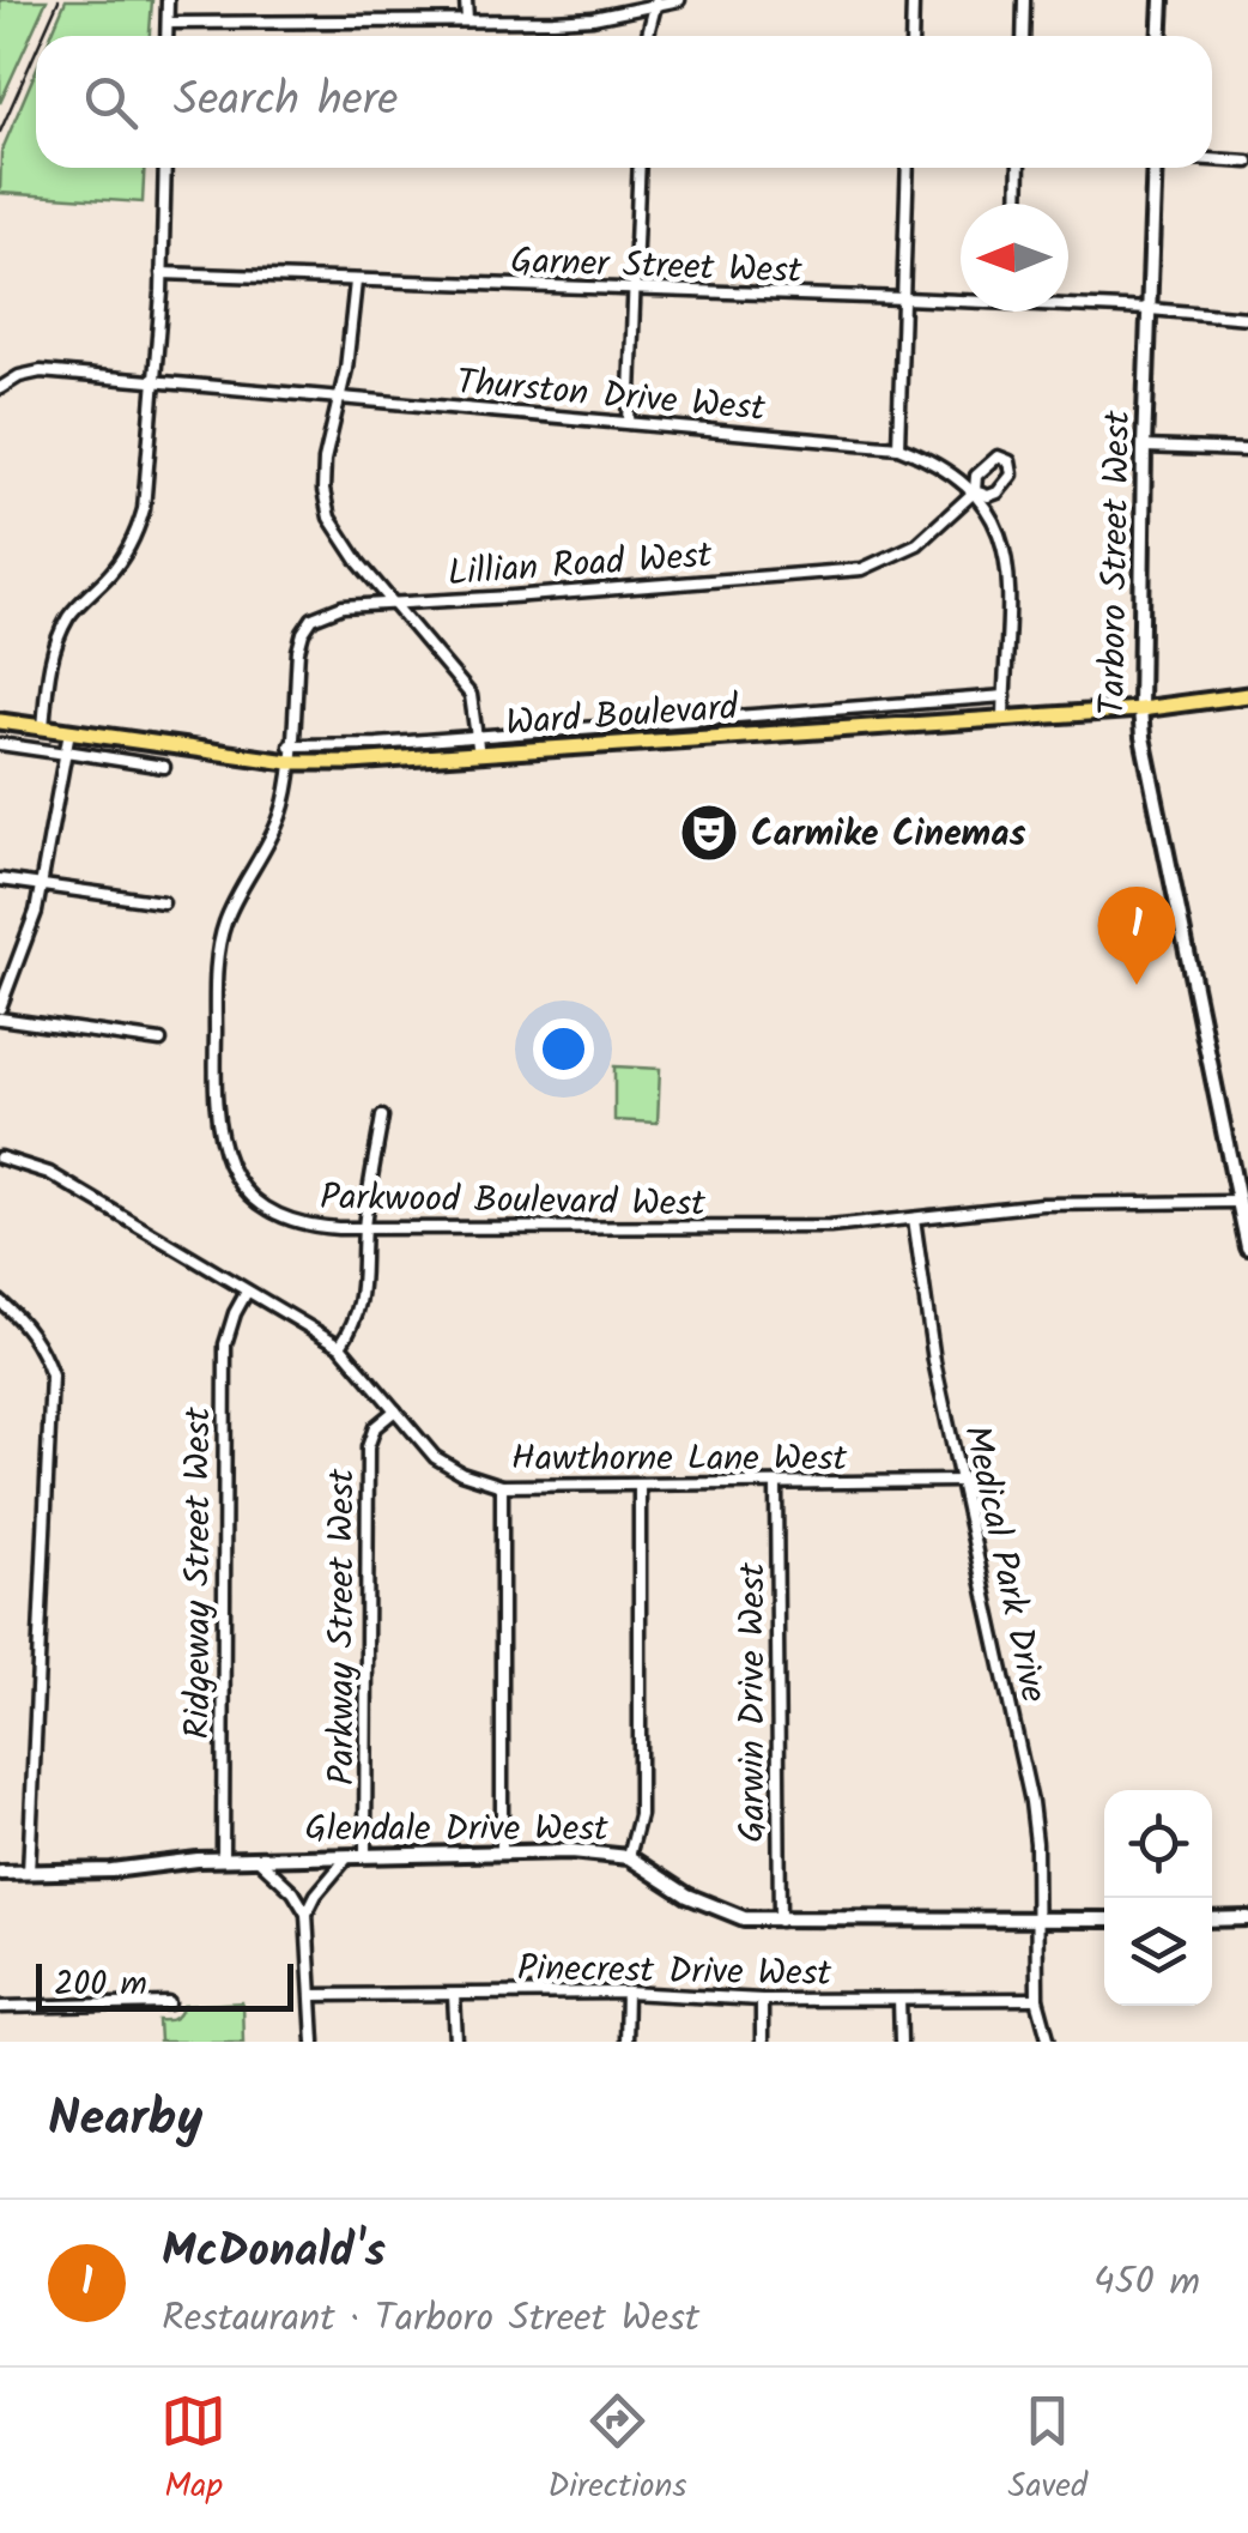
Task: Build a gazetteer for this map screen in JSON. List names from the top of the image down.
{
  "streets": {
    "main road": ["Ward Boulevard"],
    "street": [
      "Garner Street West",
      "Thurston Drive West",
      "Lillian Road West",
      "Tarboro Street West",
      "Parkwood Boulevard West",
      "Hawthorne Lane West",
      "Medical Park Drive",
      "Ridgeway Street West",
      "Parkway Street West",
      "Garwin Drive West",
      "Glendale Drive West",
      "Pinecrest Drive West"
    ]
  },
  "crossings": [
    ["Garner Street West", "Tarboro Street West"],
    ["Thurston Drive West", "Lillian Road West"],
    ["Thurston Drive West", "Ward Boulevard"],
    ["Lillian Road West", "Ward Boulevard"],
    ["Lillian Road West", "Parkwood Boulevard West"],
    ["Tarboro Street West", "Ward Boulevard"],
    ["Tarboro Street West", "Parkwood Boulevard West"],
    ["Ward Boulevard", "Parkwood Boulevard West"],
    ["Parkwood Boulevard West", "Medical Park Drive"],
    ["Hawthorne Lane West", "Medical Park Drive"],
    ["Hawthorne Lane West", "Ridgeway Street West"],
    ["Hawthorne Lane West", "Parkway Street West"],
    ["Hawthorne Lane West", "Garwin Drive West"],
    ["Medical Park Drive", "Glendale Drive West"],
    ["Medical Park Drive", "Pinecrest Drive West"],
    ["Ridgeway Street West", "Glendale Drive West"],
    ["Parkway Street West", "Glendale Drive West"],
    ["Garwin Drive West", "Glendale Drive West"]
  ],
  "places": {
    "theatre": ["Carmike Cinemas"]
  },
  "scale_bar": "200 m",
  "north": "left",
  "page": {
    "search": "Search here",
    "pins": "1",
    "scale": "200 m",
    "heading": "Nearby",
    "list": [
      {
        "mark": "1",
        "name": "McDonald's",
        "note": "Restaurant · Tarboro Street West",
        "value": "450 m"
      }
    ],
    "nav": ["Map", "Directions", "Saved"]
  }
}
